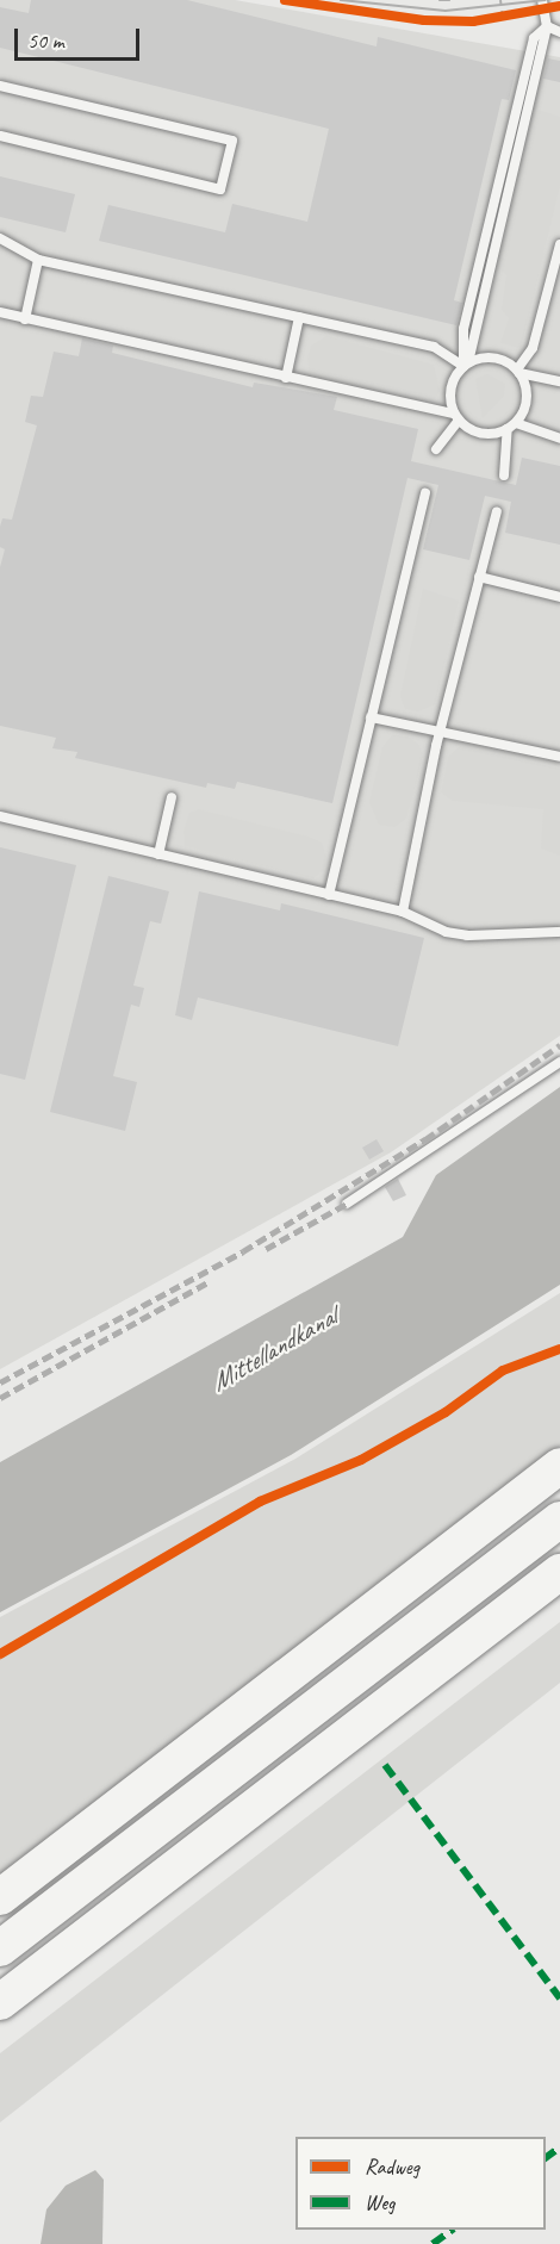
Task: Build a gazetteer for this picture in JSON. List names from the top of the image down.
{
  "water": ["Mittellandkanal"],
  "legend": ["Radweg", "Weg"],
  "scale_bar": "50 m"
}
